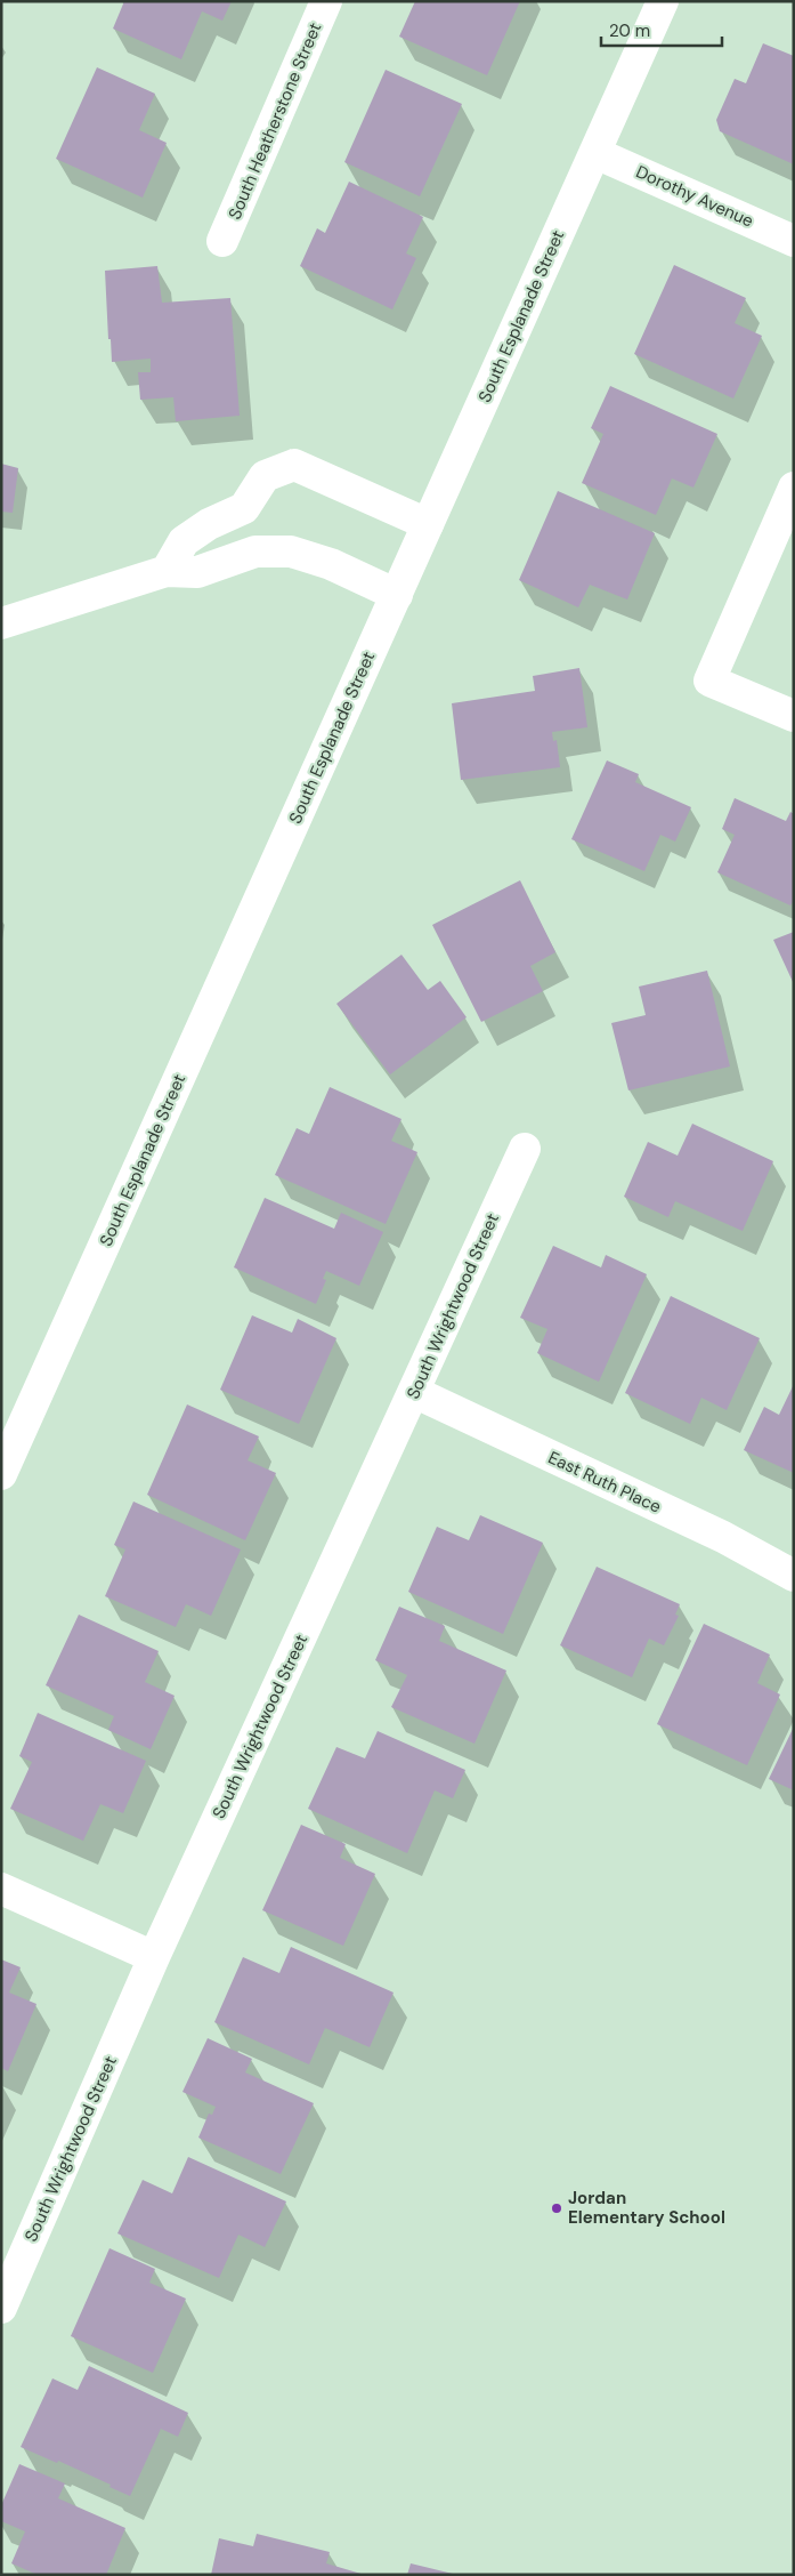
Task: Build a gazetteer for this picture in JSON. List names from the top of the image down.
{
  "streets": {
    "street": [
      "South Heatherstone Street",
      "Dorothy Avenue",
      "South Esplanade Street",
      "South Wrightwood Street",
      "East Ruth Place"
    ]
  },
  "crossings": [
    ["Dorothy Avenue", "South Esplanade Street"],
    ["South Wrightwood Street", "East Ruth Place"]
  ],
  "places": ["Jordan Elementary School"],
  "scale_bar": "20 m"
}
